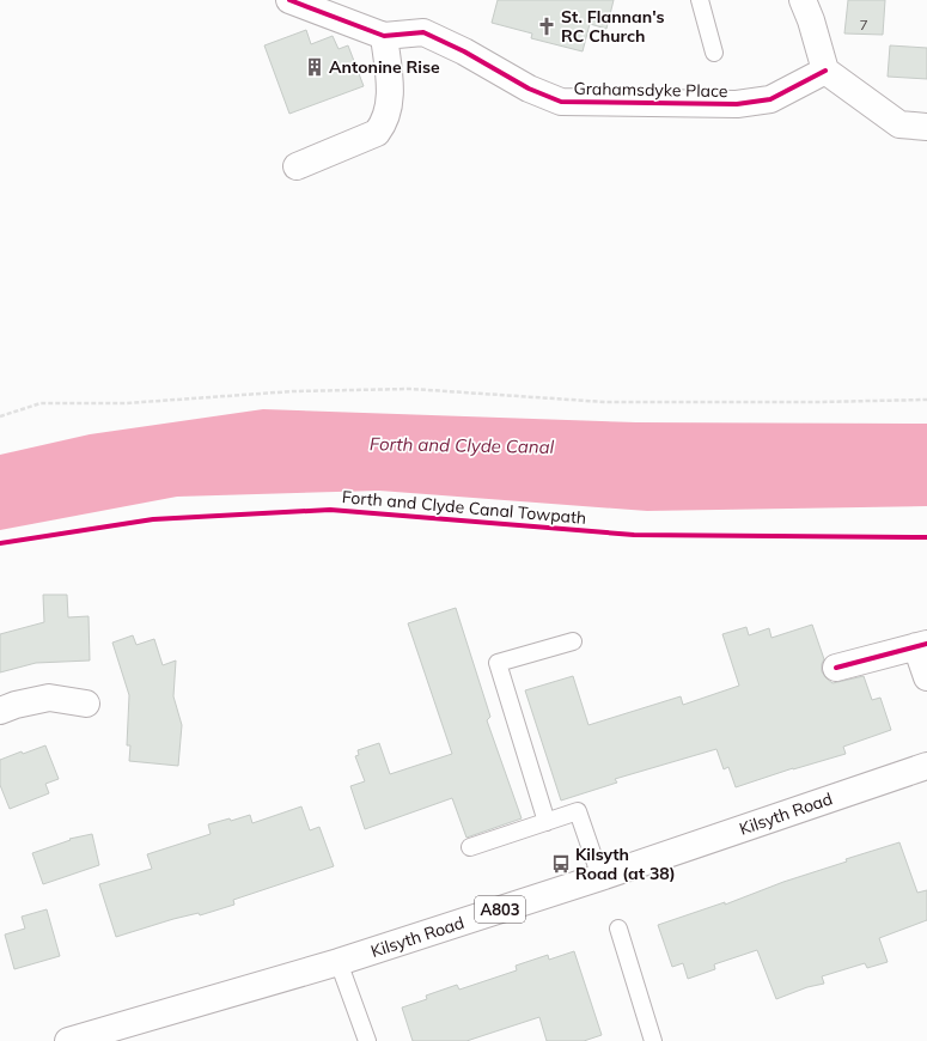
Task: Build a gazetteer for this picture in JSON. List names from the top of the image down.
{
  "streets": {
    "street": ["Grahamsdyke Place", "Kilsyth Road", "A803"],
    "cycle path": ["Forth and Clyde Canal Towpath"]
  },
  "water": ["Forth and Clyde Canal"],
  "places": {
    "church": ["St. Flannan's RC Church"],
    "building": ["Antonine Rise"],
    "bus stop": ["Kilsyth Road (at 38)"]
  },
  "house_numbers": ["7"]
}
